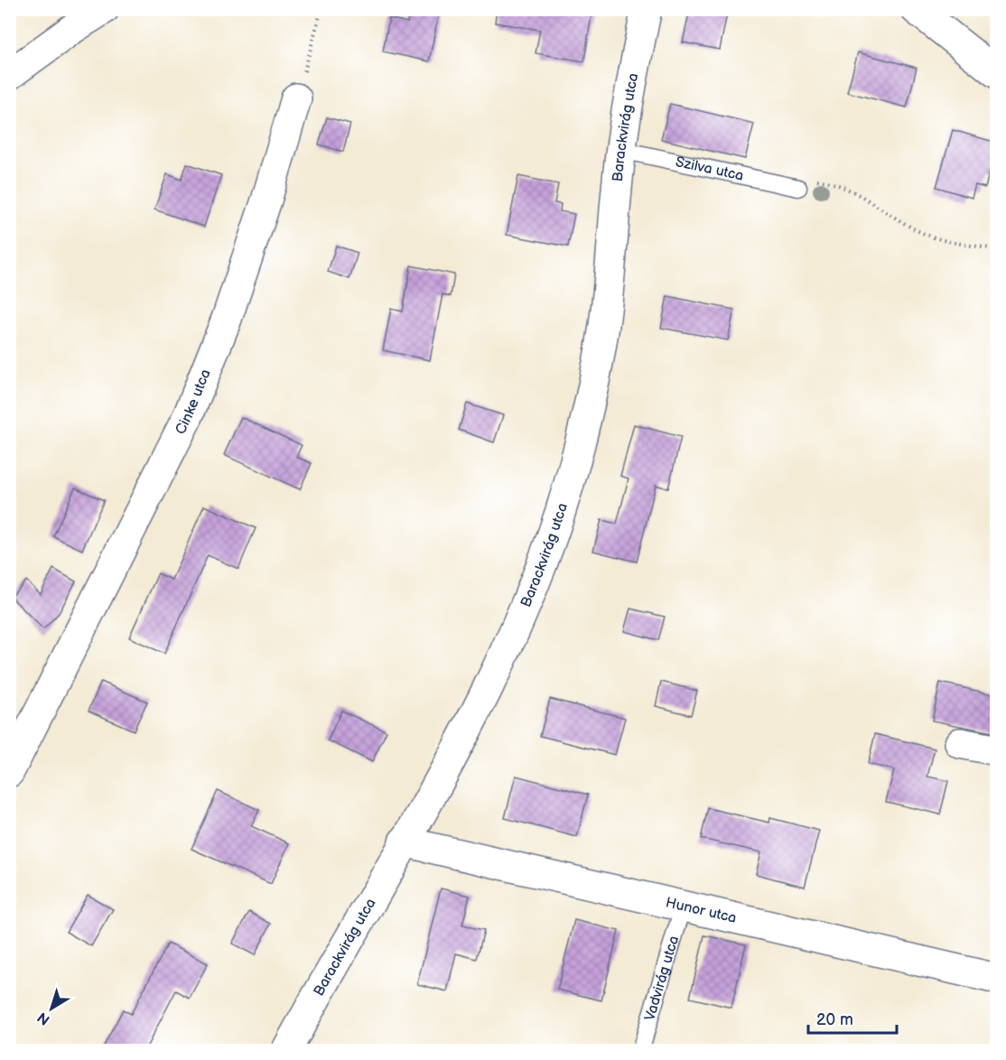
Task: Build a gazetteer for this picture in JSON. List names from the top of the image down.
{
  "streets": {
    "street": ["Barackvirág utca", "Cinke utca", "Hunor utca"],
    "lane": ["Szilva utca", "Vadvirág utca"]
  },
  "crossings": [
    ["Barackvirág utca", "Szilva utca"],
    ["Barackvirág utca", "Hunor utca"],
    ["Hunor utca", "Vadvirág utca"]
  ],
  "scale_bar": "20 m",
  "north": "bottom left"
}
